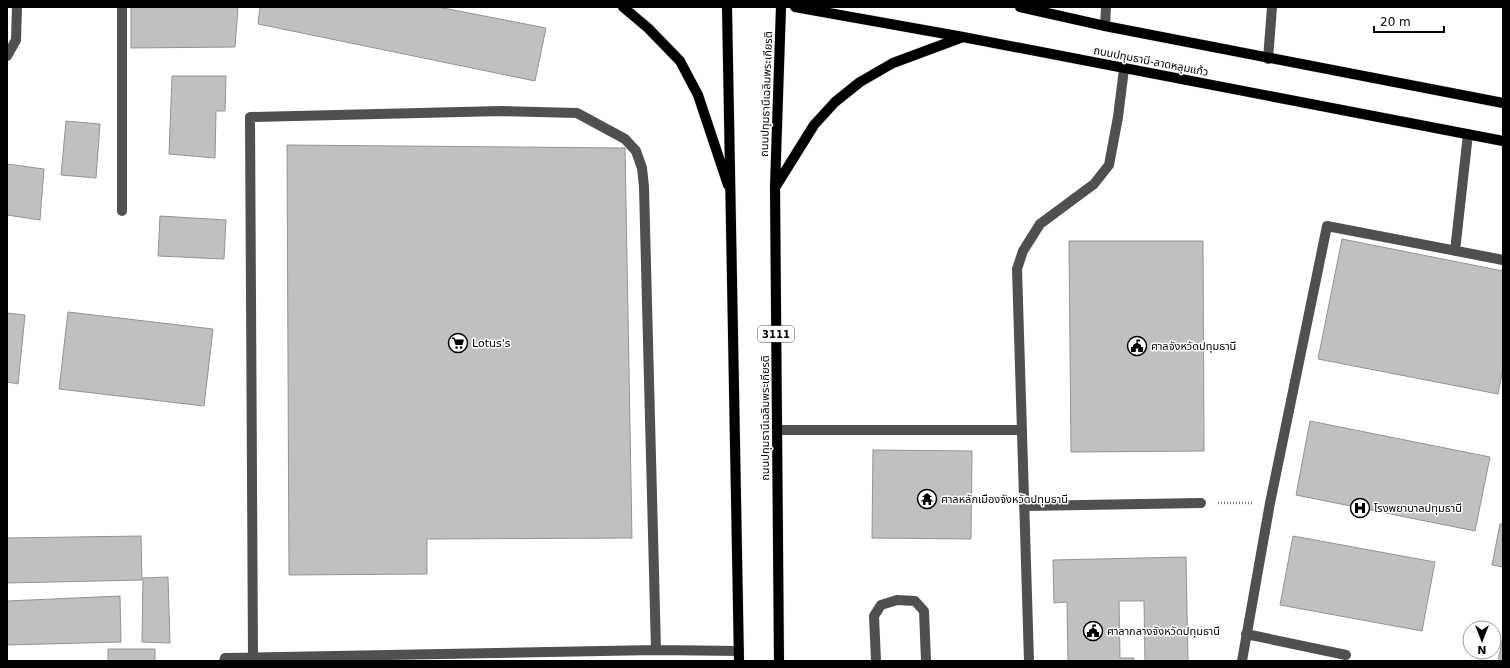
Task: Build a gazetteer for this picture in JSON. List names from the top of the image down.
{
  "streets": {
    "main road": ["ถนนปทุมธานี-ลาดหลุมแก้ว", "ถนนปทุมธานีเฉลิมพระเกียรติ", "3111"]
  },
  "places": {
    "supermarket": ["Lotus's"],
    "public building": ["ศาลจังหวัดปทุมธานี", "ศาลากลางจังหวัดปทุมธานี"],
    "temple": ["ศาลหลักเมืองจังหวัดปทุมธานี"],
    "hospital": ["โรงพยาบาลปทุมธานี"]
  },
  "scale_bar": "20 m",
  "north": "bottom"
}
